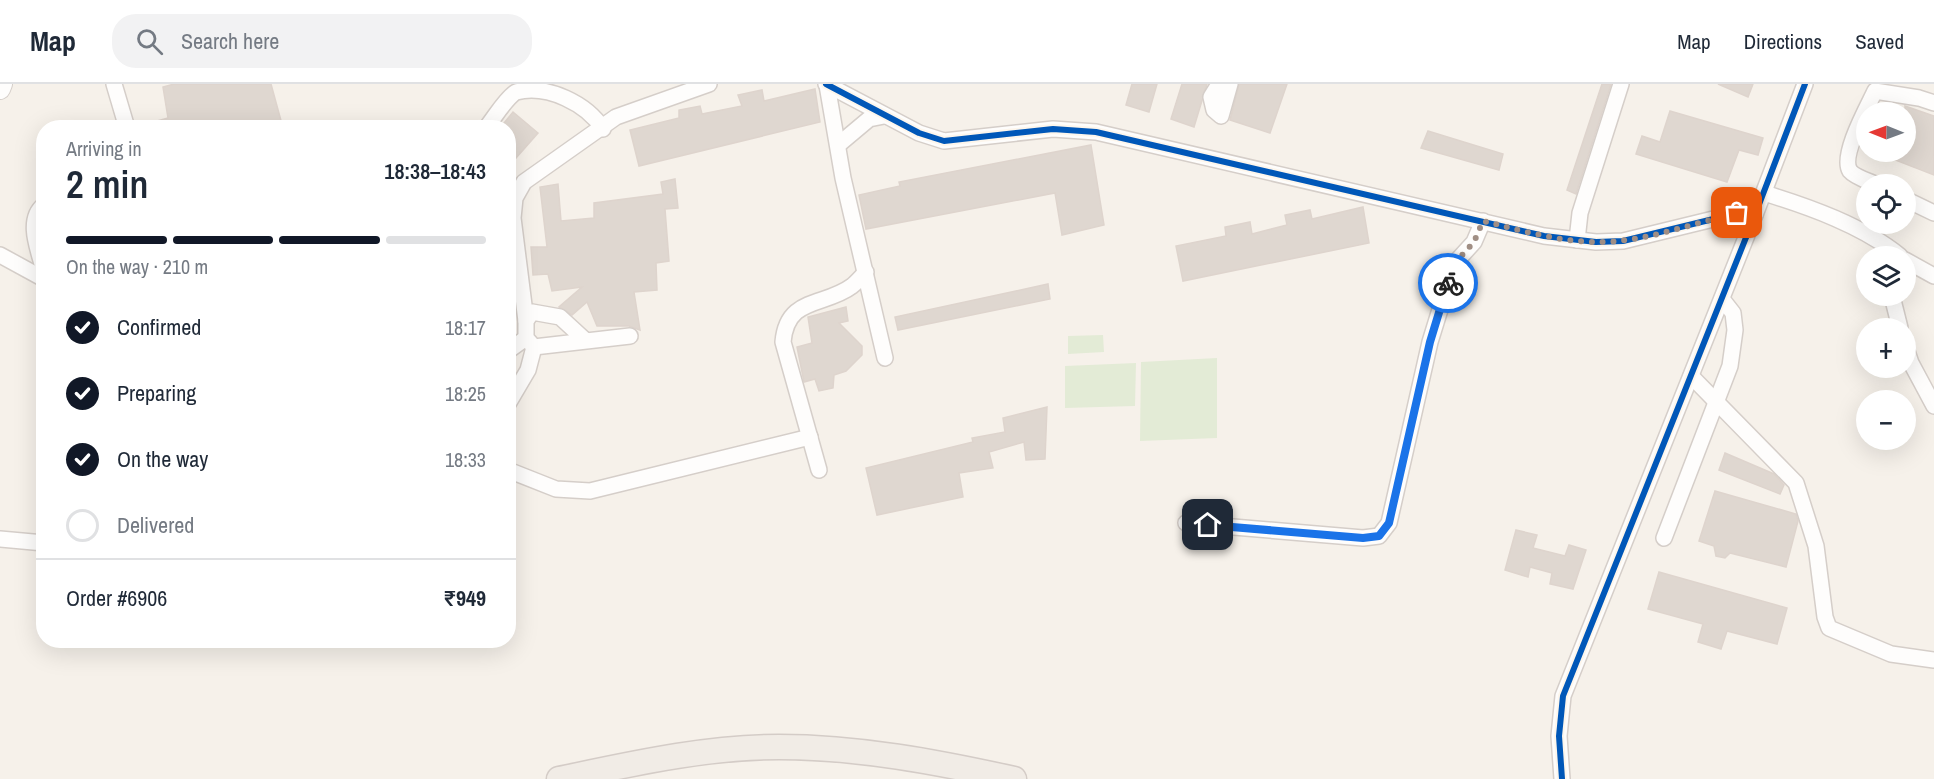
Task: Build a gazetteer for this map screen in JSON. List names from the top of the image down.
{
  "north": "left",
  "page": {
    "header": "Map",
    "search": "Search here",
    "nav": ["Map", "Directions", "Saved"],
    "map_buttons": ["+", "−"],
    "heading": ["2 min", "Arriving in", "18:38–18:43"],
    "panel": ["Order #6906", "₹949"],
    "bar": "On the way · 210 m",
    "list": [
      ["Confirmed", "18:17"],
      ["Preparing", "18:25"],
      ["On the way", "18:33"],
      "Delivered"
    ]
  }
}
